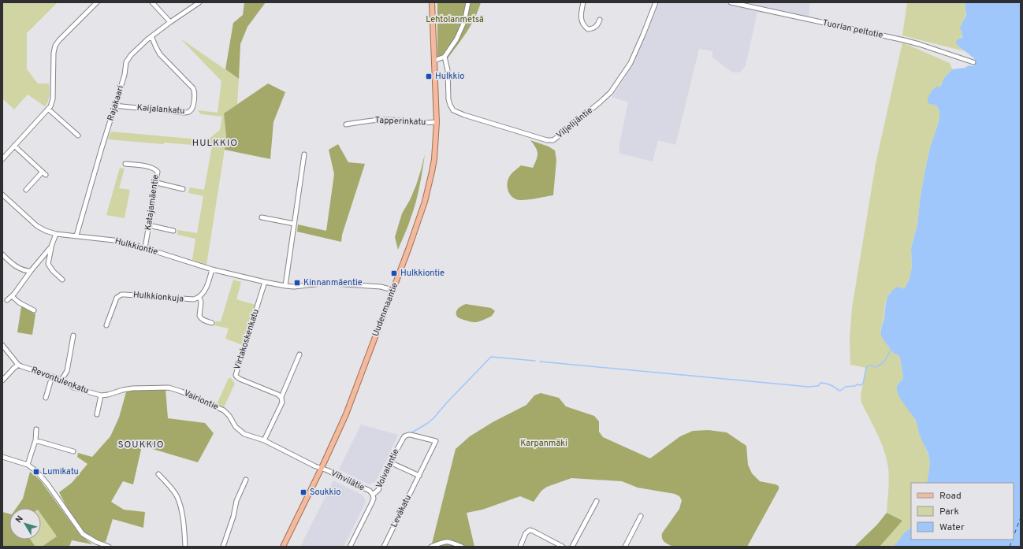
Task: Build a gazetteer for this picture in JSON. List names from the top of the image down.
{
  "streets": {
    "main road": ["Uudenmaantie"],
    "street": [
      "Tuorlan peltotie",
      "Rajakaari",
      "Kaijalankatu",
      "Tapperinkatu",
      "Viljelijäntie",
      "Katajamäentie",
      "Hulkkiontie",
      "Hulkkionkuja",
      "Virtakoskenkatu",
      "Revontulenkatu",
      "Vairiontie",
      "Voivalantie",
      "Vihvilätie",
      "Leväkatu"
    ]
  },
  "crossings": [
    ["Rajakaari", "Kaijalankatu"],
    ["Rajakaari", "Hulkkiontie"],
    ["Tapperinkatu", "Uudenmaantie"],
    ["Katajamäentie", "Hulkkiontie"],
    ["Hulkkiontie", "Uudenmaantie"],
    ["Hulkkiontie", "Virtakoskenkatu"],
    ["Uudenmaantie", "Vairiontie"],
    ["Uudenmaantie", "Vihvilätie"],
    ["Revontulenkatu", "Vairiontie"],
    ["Vairiontie", "Vihvilätie"],
    ["Voivalantie", "Vihvilätie"],
    ["Voivalantie", "Leväkatu"]
  ],
  "districts": ["HULKKIO", "SOUKKIO"],
  "parks": ["Lehtolanmetsä", "Karpanmäki"],
  "places": {
    "transit": [
      "Hulkkio",
      "Hulkkiontie",
      "Kinnanmäentie",
      "Lumikatu",
      "Soukkio"
    ]
  },
  "legend": ["Road", "Park", "Water"],
  "north": "top left"
}
